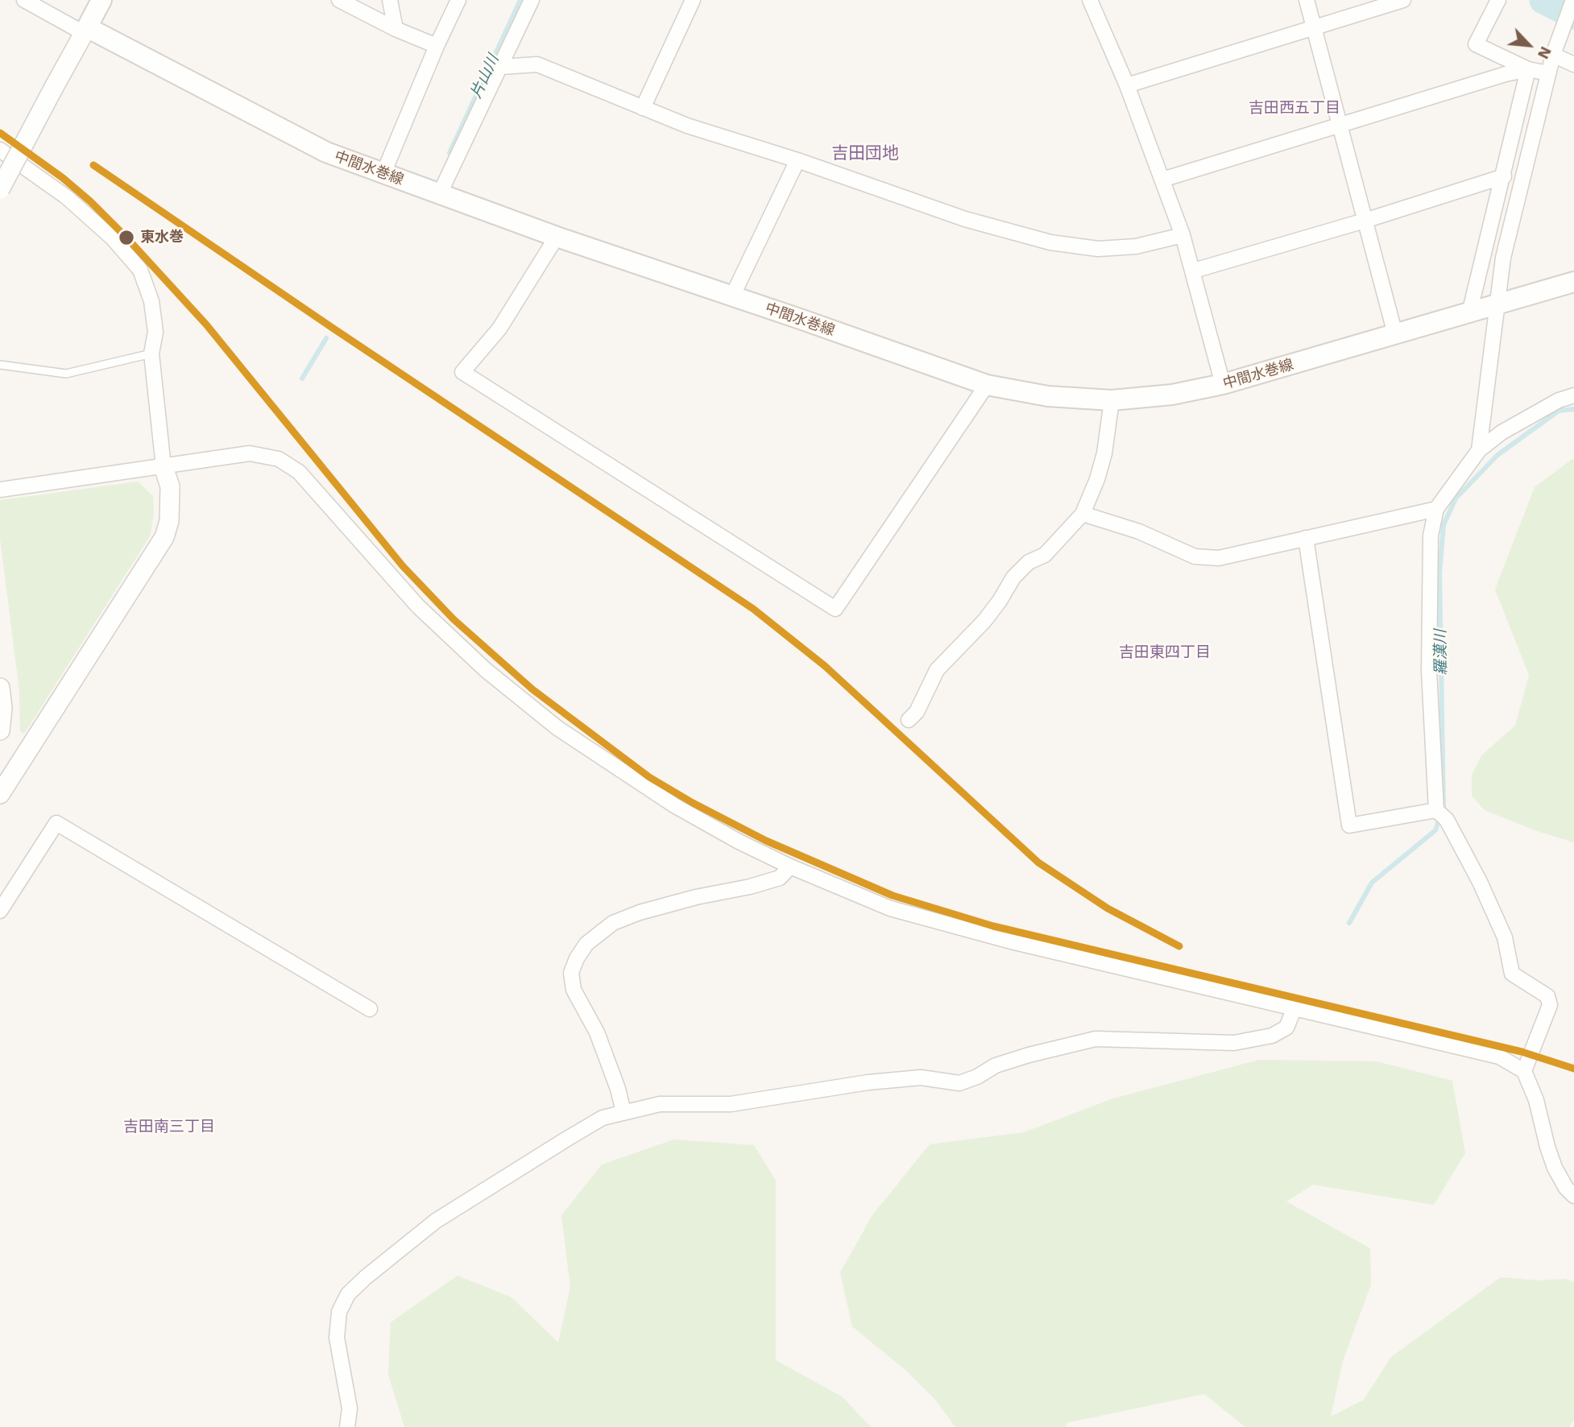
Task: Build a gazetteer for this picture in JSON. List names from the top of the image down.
{
  "streets": {
    "main road": ["中間水巻線"]
  },
  "districts": [
    "吉田西五丁目",
    "吉田団地",
    "吉田東四丁目",
    "吉田南三丁目"
  ],
  "water": ["片山川", "羅漢川"],
  "places": ["東水巻"],
  "north": "bottom right"
}
